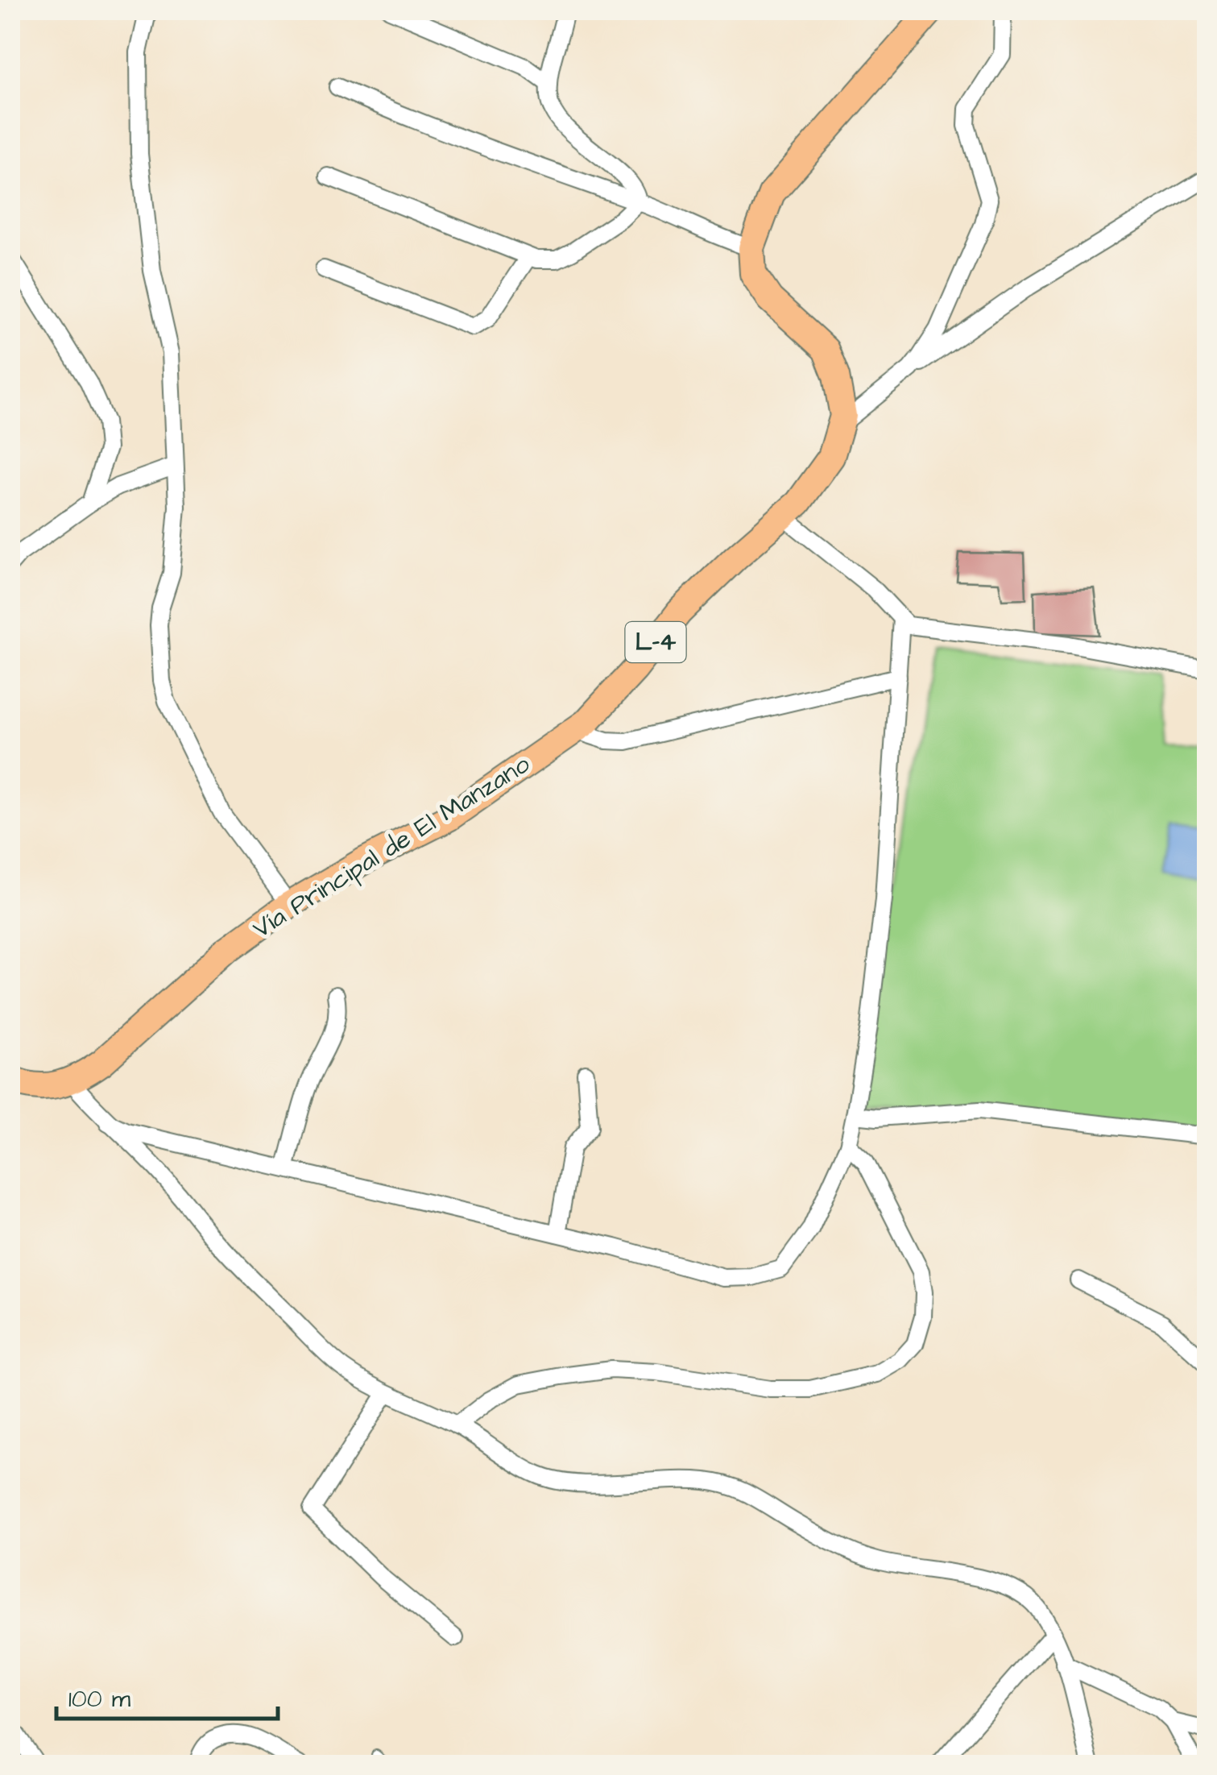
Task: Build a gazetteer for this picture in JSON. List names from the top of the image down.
{
  "streets": {
    "main road": ["L-4", "Vía Principal de El Manzano"]
  },
  "scale_bar": "100 m"
}
